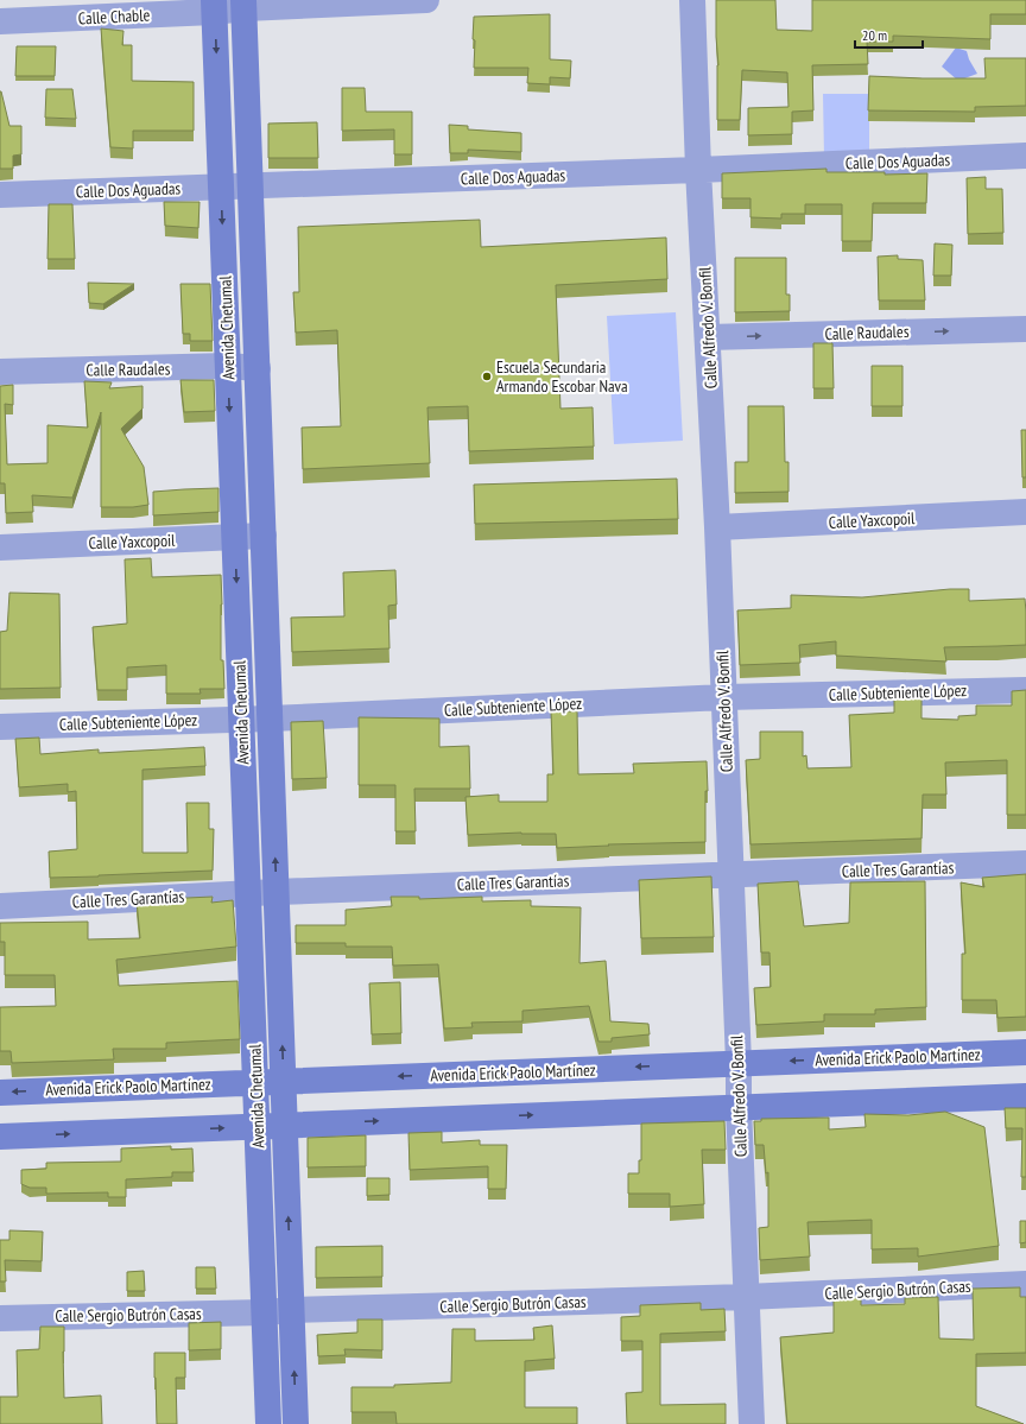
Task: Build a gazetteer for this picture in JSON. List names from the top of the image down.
{
  "streets": {
    "main road": ["Avenida Chetumal", "Avenida Erick Paolo Martínez"],
    "street": [
      "Calle Chable",
      "Calle Dos Aguadas",
      "Calle Alfredo V. Bonfil",
      "Calle Raudales",
      "Calle Yaxcopoil",
      "Calle Subteniente López",
      "Calle Tres Garantías",
      "Calle Sergio Butrón Casas"
    ]
  },
  "crossings": [
    ["Calle Chable", "Avenida Chetumal"],
    ["Calle Dos Aguadas", "Avenida Chetumal"],
    ["Calle Dos Aguadas", "Calle Alfredo V. Bonfil"],
    ["Avenida Chetumal", "Calle Raudales"],
    ["Avenida Chetumal", "Calle Yaxcopoil"],
    ["Avenida Chetumal", "Calle Subteniente López"],
    ["Avenida Chetumal", "Calle Tres Garantías"],
    ["Avenida Chetumal", "Avenida Erick Paolo Martínez"],
    ["Avenida Chetumal", "Calle Sergio Butrón Casas"],
    ["Calle Alfredo V. Bonfil", "Calle Raudales"],
    ["Calle Alfredo V. Bonfil", "Calle Yaxcopoil"],
    ["Calle Alfredo V. Bonfil", "Calle Subteniente López"],
    ["Calle Alfredo V. Bonfil", "Calle Tres Garantías"],
    ["Calle Alfredo V. Bonfil", "Avenida Erick Paolo Martínez"],
    ["Calle Alfredo V. Bonfil", "Calle Sergio Butrón Casas"]
  ],
  "one_way": ["Calle Raudales"],
  "places": ["Escuela Secundaria Armando Escobar Nava"],
  "scale_bar": "20 m"
}
